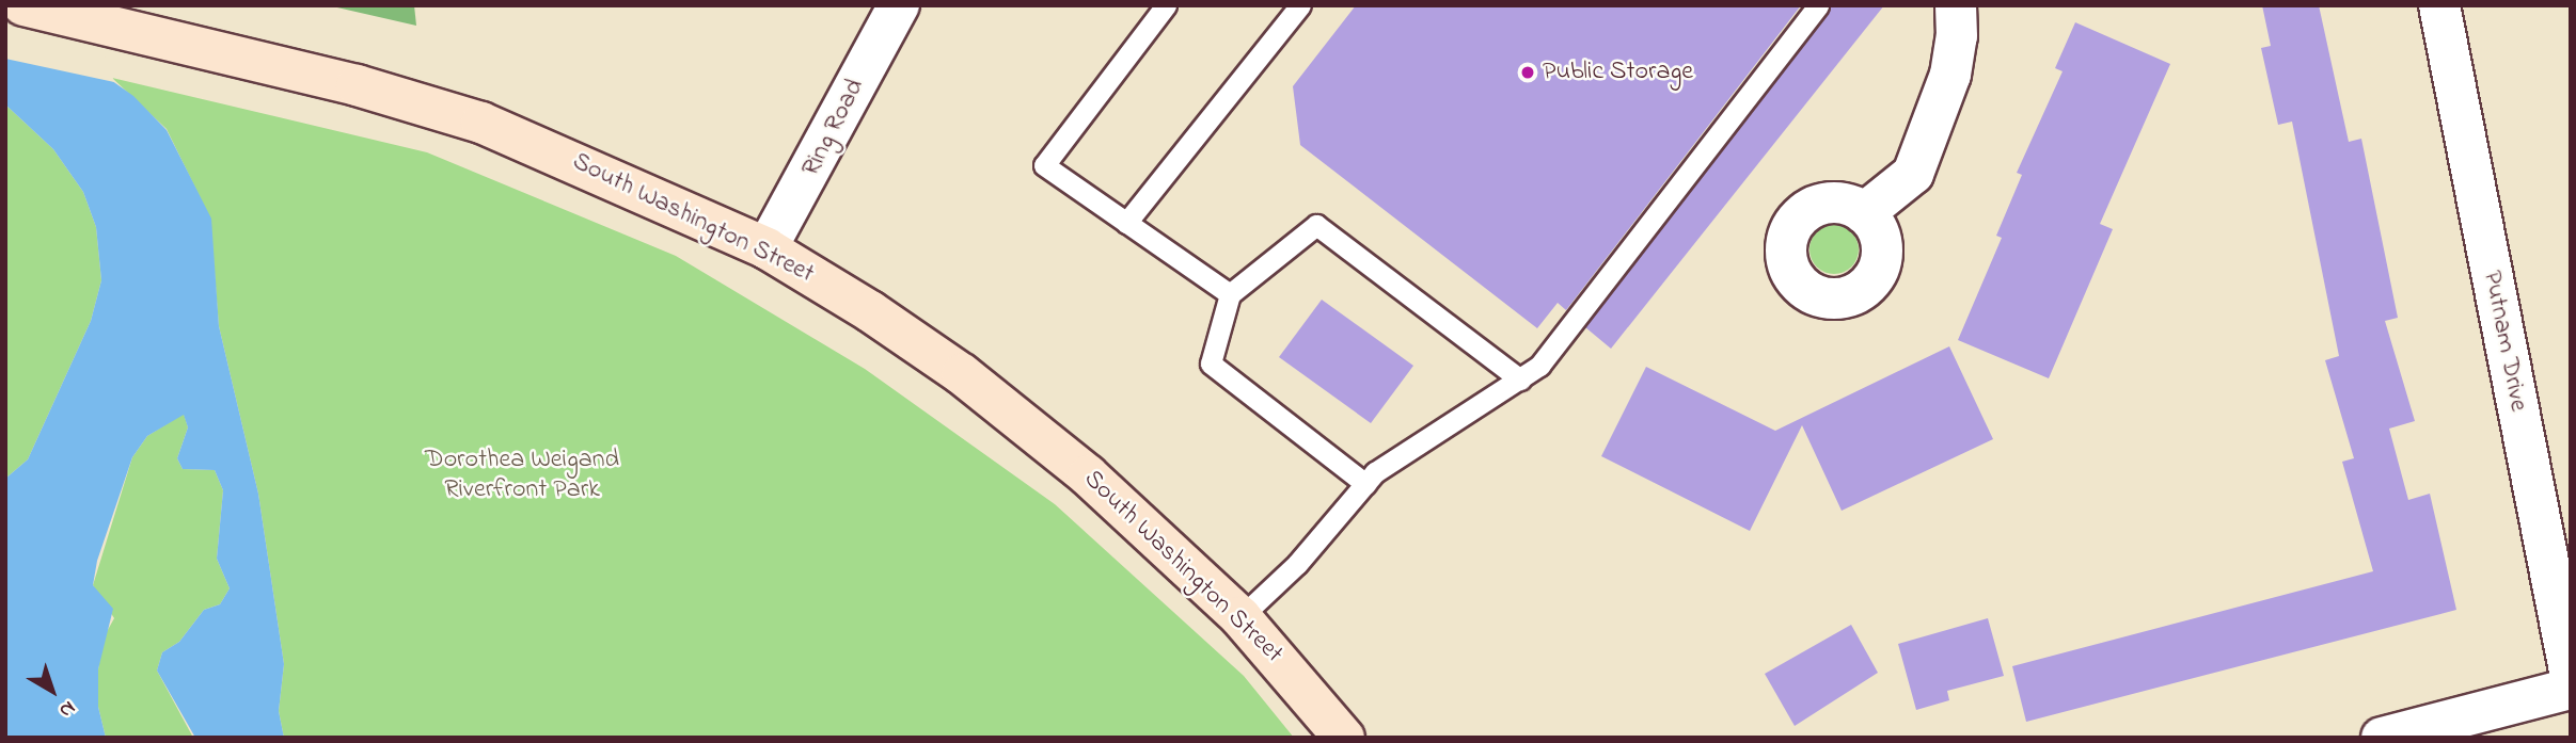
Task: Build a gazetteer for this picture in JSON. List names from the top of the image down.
{
  "streets": {
    "main road": ["South Washington Street"],
    "street": ["Ring Road", "Putnam Drive"]
  },
  "crossings": [
    ["Ring Road", "South Washington Street"]
  ],
  "parks": ["Dorothea Weigand Riverfront Park"],
  "places": ["Public Storage"],
  "north": "bottom right"
}
